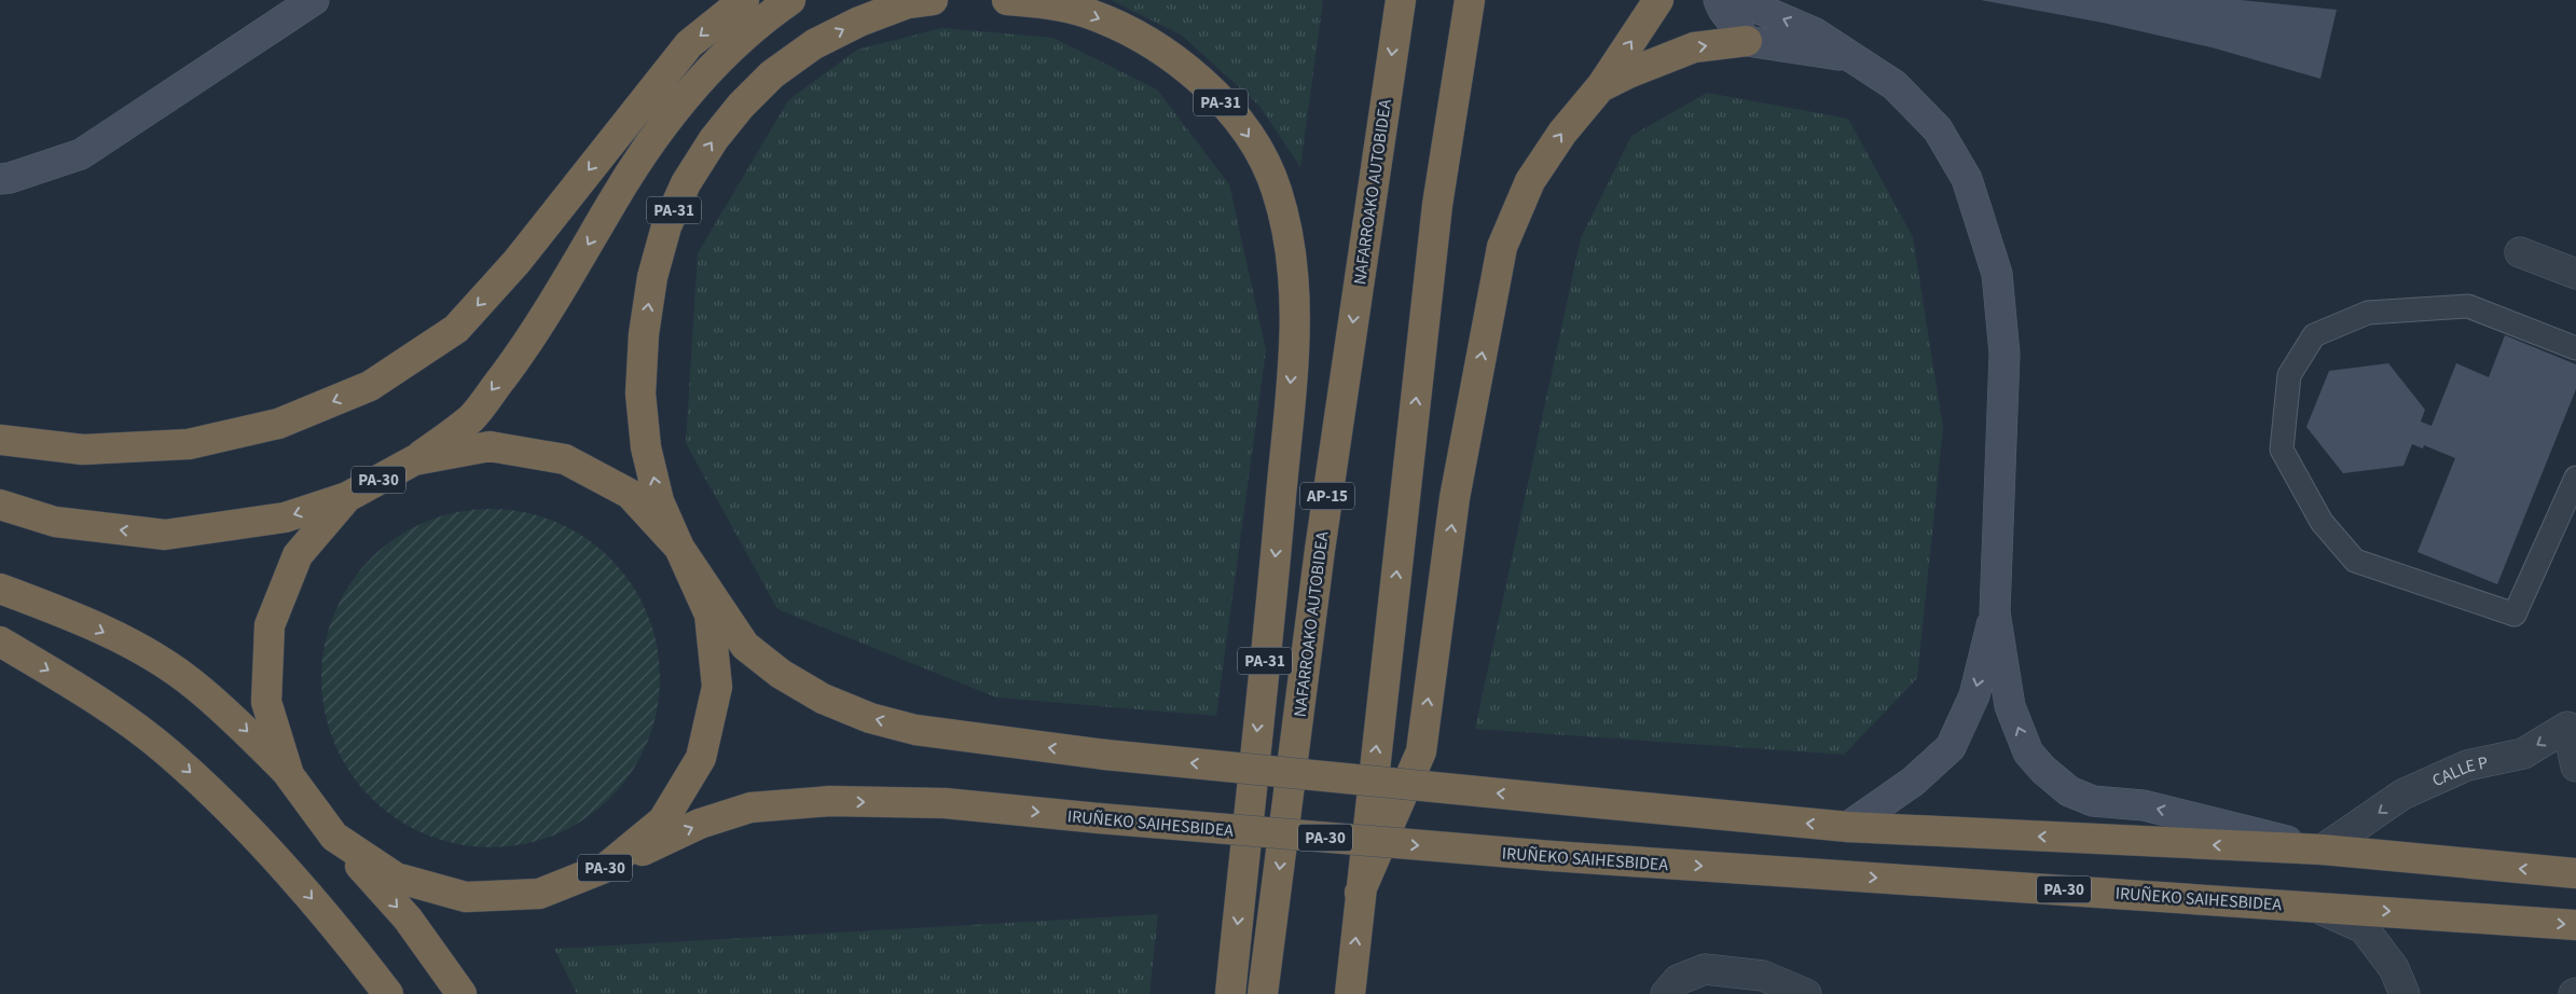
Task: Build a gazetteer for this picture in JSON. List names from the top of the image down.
{
  "streets": {
    "highway": [
      "PA-31",
      "NAFARROAKO AUTOBIDEA",
      "PA-30",
      "AP-15",
      "IRUÑEKO SAIHESBIDEA"
    ],
    "street": ["CALLE P"]
  },
  "crossings": [
    ["PA-31", "PA-30"],
    ["PA-30", "CALLE P"],
    ["PA-30", "IRUÑEKO SAIHESBIDEA"]
  ],
  "one_way": ["CALLE P"]
}
